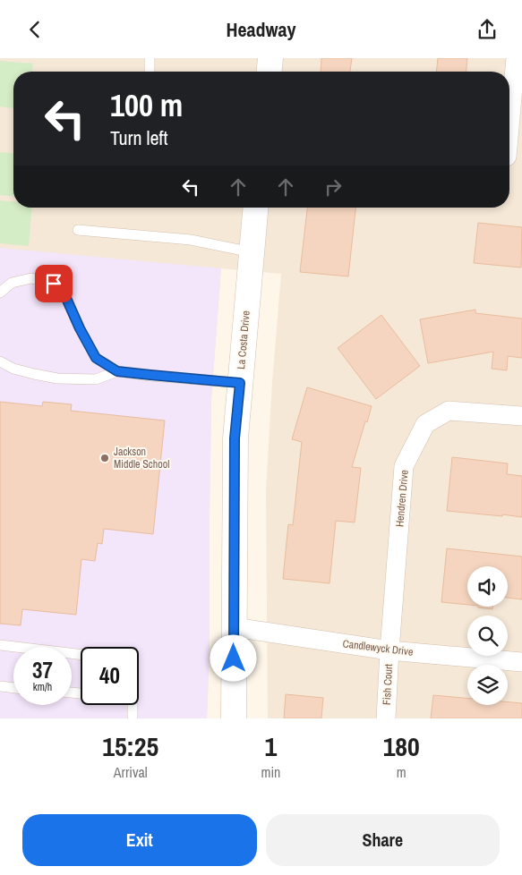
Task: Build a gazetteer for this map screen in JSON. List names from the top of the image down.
{
  "streets": {
    "street": [
      "La Costa Drive",
      "Hendren Drive",
      "Candlewyck Drive",
      "Fish Court"
    ]
  },
  "crossings": [
    ["La Costa Drive", "Candlewyck Drive"],
    ["Hendren Drive", "Candlewyck Drive"],
    ["Hendren Drive", "Fish Court"],
    ["Candlewyck Drive", "Fish Court"]
  ],
  "places": ["Jackson Middle School"],
  "page": {
    "header": "Headway",
    "turn": ["100 m", "Turn left"],
    "speed": "37 km/h",
    "limit": "40",
    "eta": [
      "15:25",
      "Arrival",
      "1",
      "min",
      "180",
      "m"
    ],
    "buttons": ["Exit", "Share"]
  }
}
